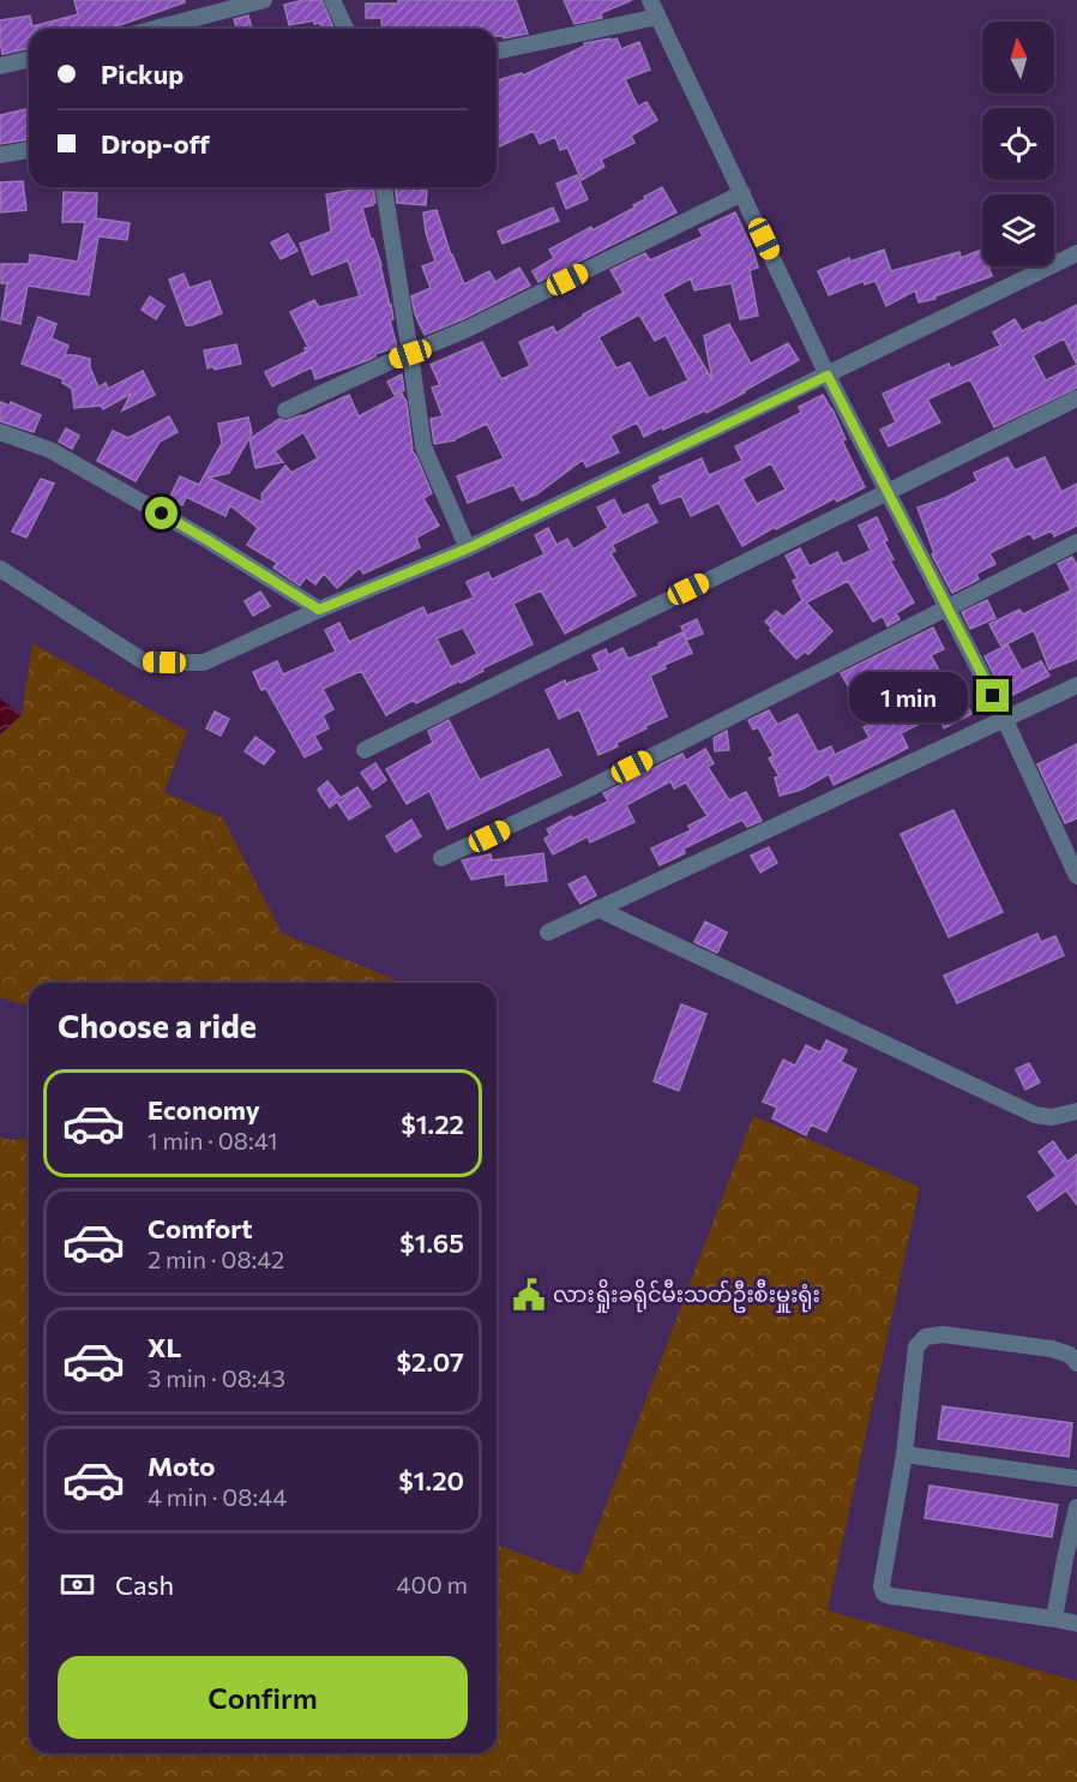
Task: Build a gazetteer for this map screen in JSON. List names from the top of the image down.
{
  "places": {
    "public building": ["လားရှိုးခရိုင်မီးသတ်ဦးစီးမှူးရုံး"]
  },
  "north": "top",
  "page": {
    "banner": ["Pickup", "Drop-off"],
    "bubble": "1 min",
    "heading": "Choose a ride",
    "list": [
      {
        "name": "Economy",
        "note": "1 min · 08:41",
        "value": "$1.22"
      },
      {
        "name": "Comfort",
        "note": "2 min · 08:42",
        "value": "$1.65"
      },
      {
        "name": "XL",
        "note": "3 min · 08:43",
        "value": "$2.07"
      },
      {
        "name": "Moto",
        "note": "4 min · 08:44",
        "value": "$1.20"
      }
    ],
    "pay": ["Cash", "400 m"],
    "buttons": "Confirm"
  }
}
